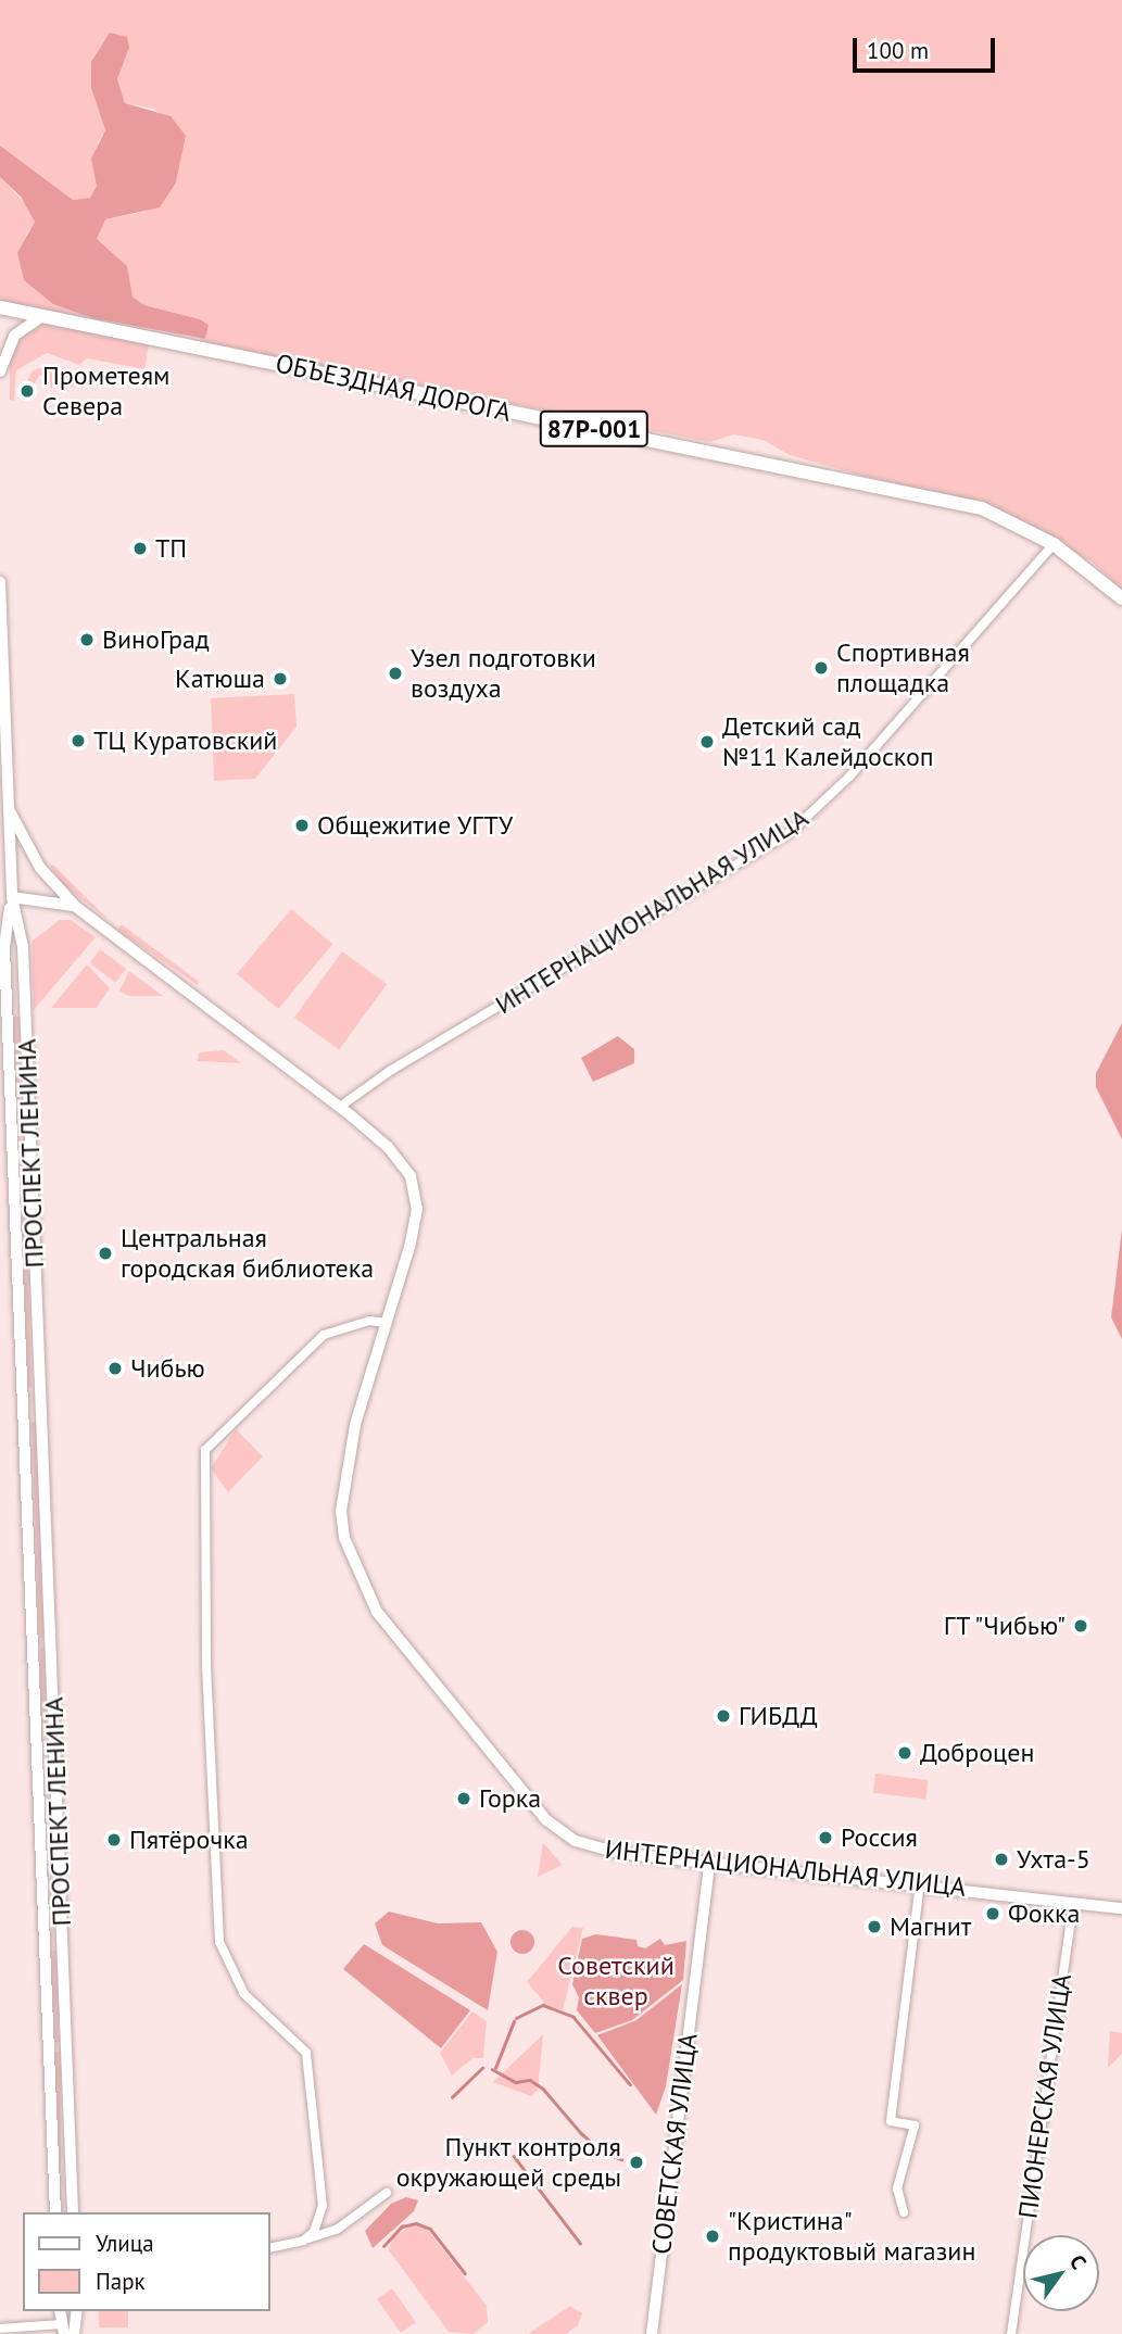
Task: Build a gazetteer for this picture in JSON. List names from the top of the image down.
{
  "streets": {
    "main road": [
      "ОБЪЕЗДНАЯ ДОРОГА",
      "87Р-001",
      "ИНТЕРНАЦИОНАЛЬНАЯ УЛИЦА",
      "ПРОСПЕКТ ЛЕНИНА"
    ],
    "street": ["ПИОНЕРСКАЯ УЛИЦА", "СОВЕТСКАЯ УЛИЦА"]
  },
  "crossings": [
    ["ОБЪЕЗДНАЯ ДОРОГА", "87Р-001"],
    ["ОБЪЕЗДНАЯ ДОРОГА", "ИНТЕРНАЦИОНАЛЬНАЯ УЛИЦА"],
    ["ИНТЕРНАЦИОНАЛЬНАЯ УЛИЦА", "ПРОСПЕКТ ЛЕНИНА"],
    ["ИНТЕРНАЦИОНАЛЬНАЯ УЛИЦА", "ПИОНЕРСКАЯ УЛИЦА"],
    ["ИНТЕРНАЦИОНАЛЬНАЯ УЛИЦА", "СОВЕТСКАЯ УЛИЦА"]
  ],
  "parks": ["Советский сквер"],
  "places": [
    "Прометеям Севера",
    "ТП",
    "ВиноГрад",
    "Спортивная площадка",
    "Узел подготовки воздуха",
    "Катюша",
    "ТЦ Куратовский",
    "Детский сад №11 Калейдоскоп",
    "Общежитие УГТУ",
    "Центральная городская библиотека",
    "Чибью",
    "ГТ \"Чибью\"",
    "ГИБДД",
    "Доброцен",
    "Горка",
    "Россия",
    "Пятёрочка",
    "Ухта-5",
    "Фокка",
    "Магнит",
    "Пункт контроля окружающей среды",
    "\"Кристина\" продуктовый магазин"
  ],
  "legend": ["Улица", "Парк"],
  "scale_bar": "100 m",
  "north": "top right"
}
